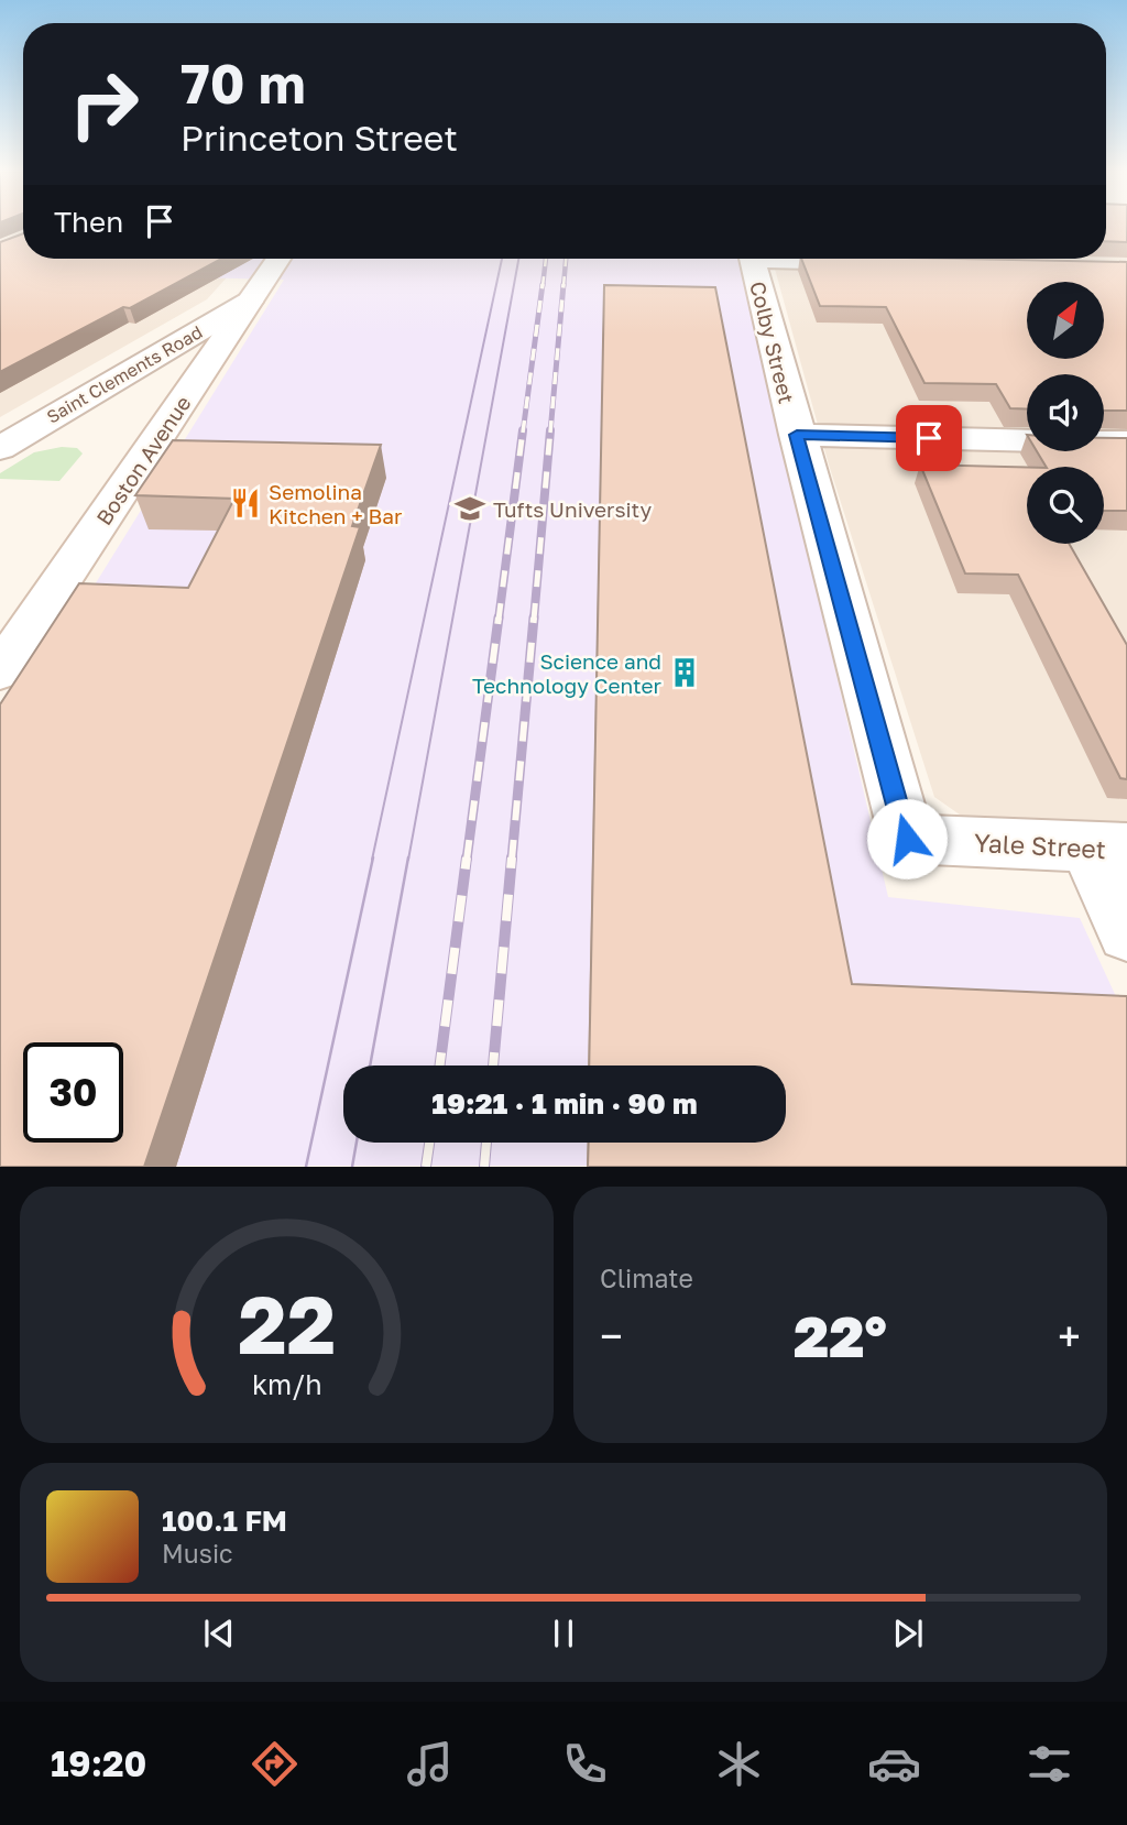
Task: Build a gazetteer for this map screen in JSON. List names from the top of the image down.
{
  "streets": {
    "street": [
      "Colby Street",
      "Saint Clements Road",
      "Boston Avenue",
      "Yale Street"
    ]
  },
  "crossings": [
    ["Colby Street", "Yale Street"],
    ["Saint Clements Road", "Boston Avenue"]
  ],
  "places": {
    "restaurant": ["Semolina Kitchen + Bar"],
    "school or university": ["Tufts University"],
    "building": ["Science and Technology Center"]
  },
  "north": "top right",
  "page": {
    "turn": ["70 m", "Princeton Street"],
    "then": "Then",
    "limit": "30",
    "trip": "19:21 · 1 min · 90 m",
    "tile": "Climate",
    "heat": ["−", "22°", "+"],
    "song": ["100.1 FM", "Music"],
    "tabs": "19:20",
    "gauge": ["22", "km/h"]
  }
}
